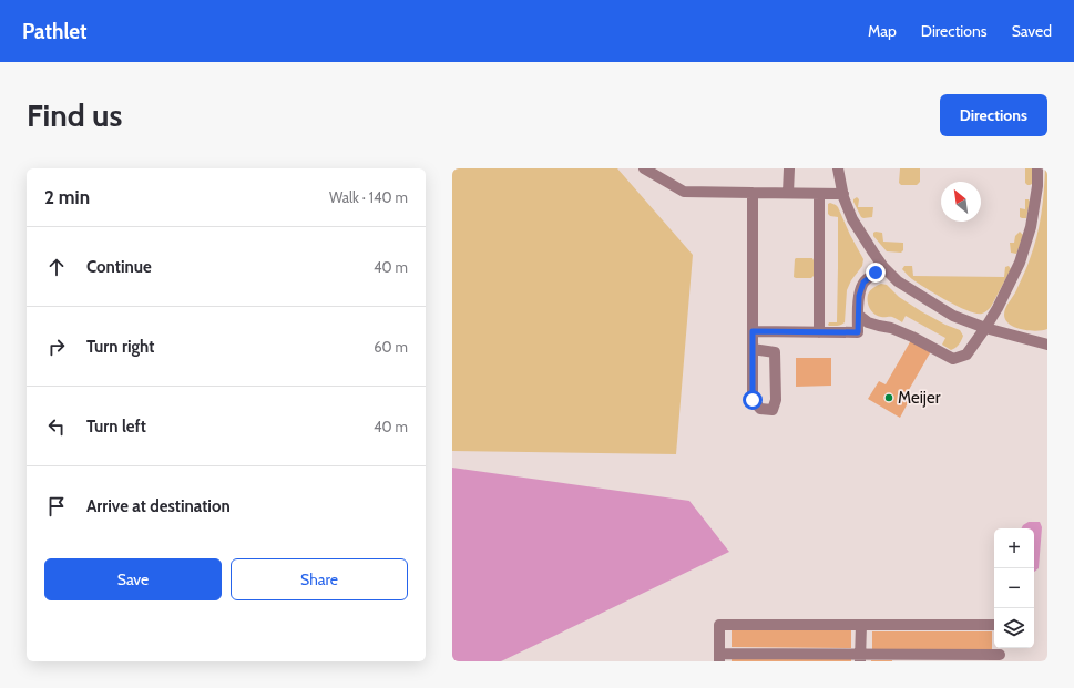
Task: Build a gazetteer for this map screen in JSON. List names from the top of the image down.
{
  "places": ["Meijer"],
  "north": "top left",
  "page": {
    "header": "Pathlet",
    "nav": ["Map", "Directions", "Saved"],
    "buttons": [
      "Directions",
      ["Save", "Share"]
    ],
    "title": "Find us",
    "heading": ["2 min", "Walk · 140 m"],
    "list": [
      ["Continue", "40 m"],
      ["Turn right", "60 m"],
      ["Turn left", "40 m"],
      "Arrive at destination"
    ],
    "map_buttons": ["+", "−"]
  }
}
